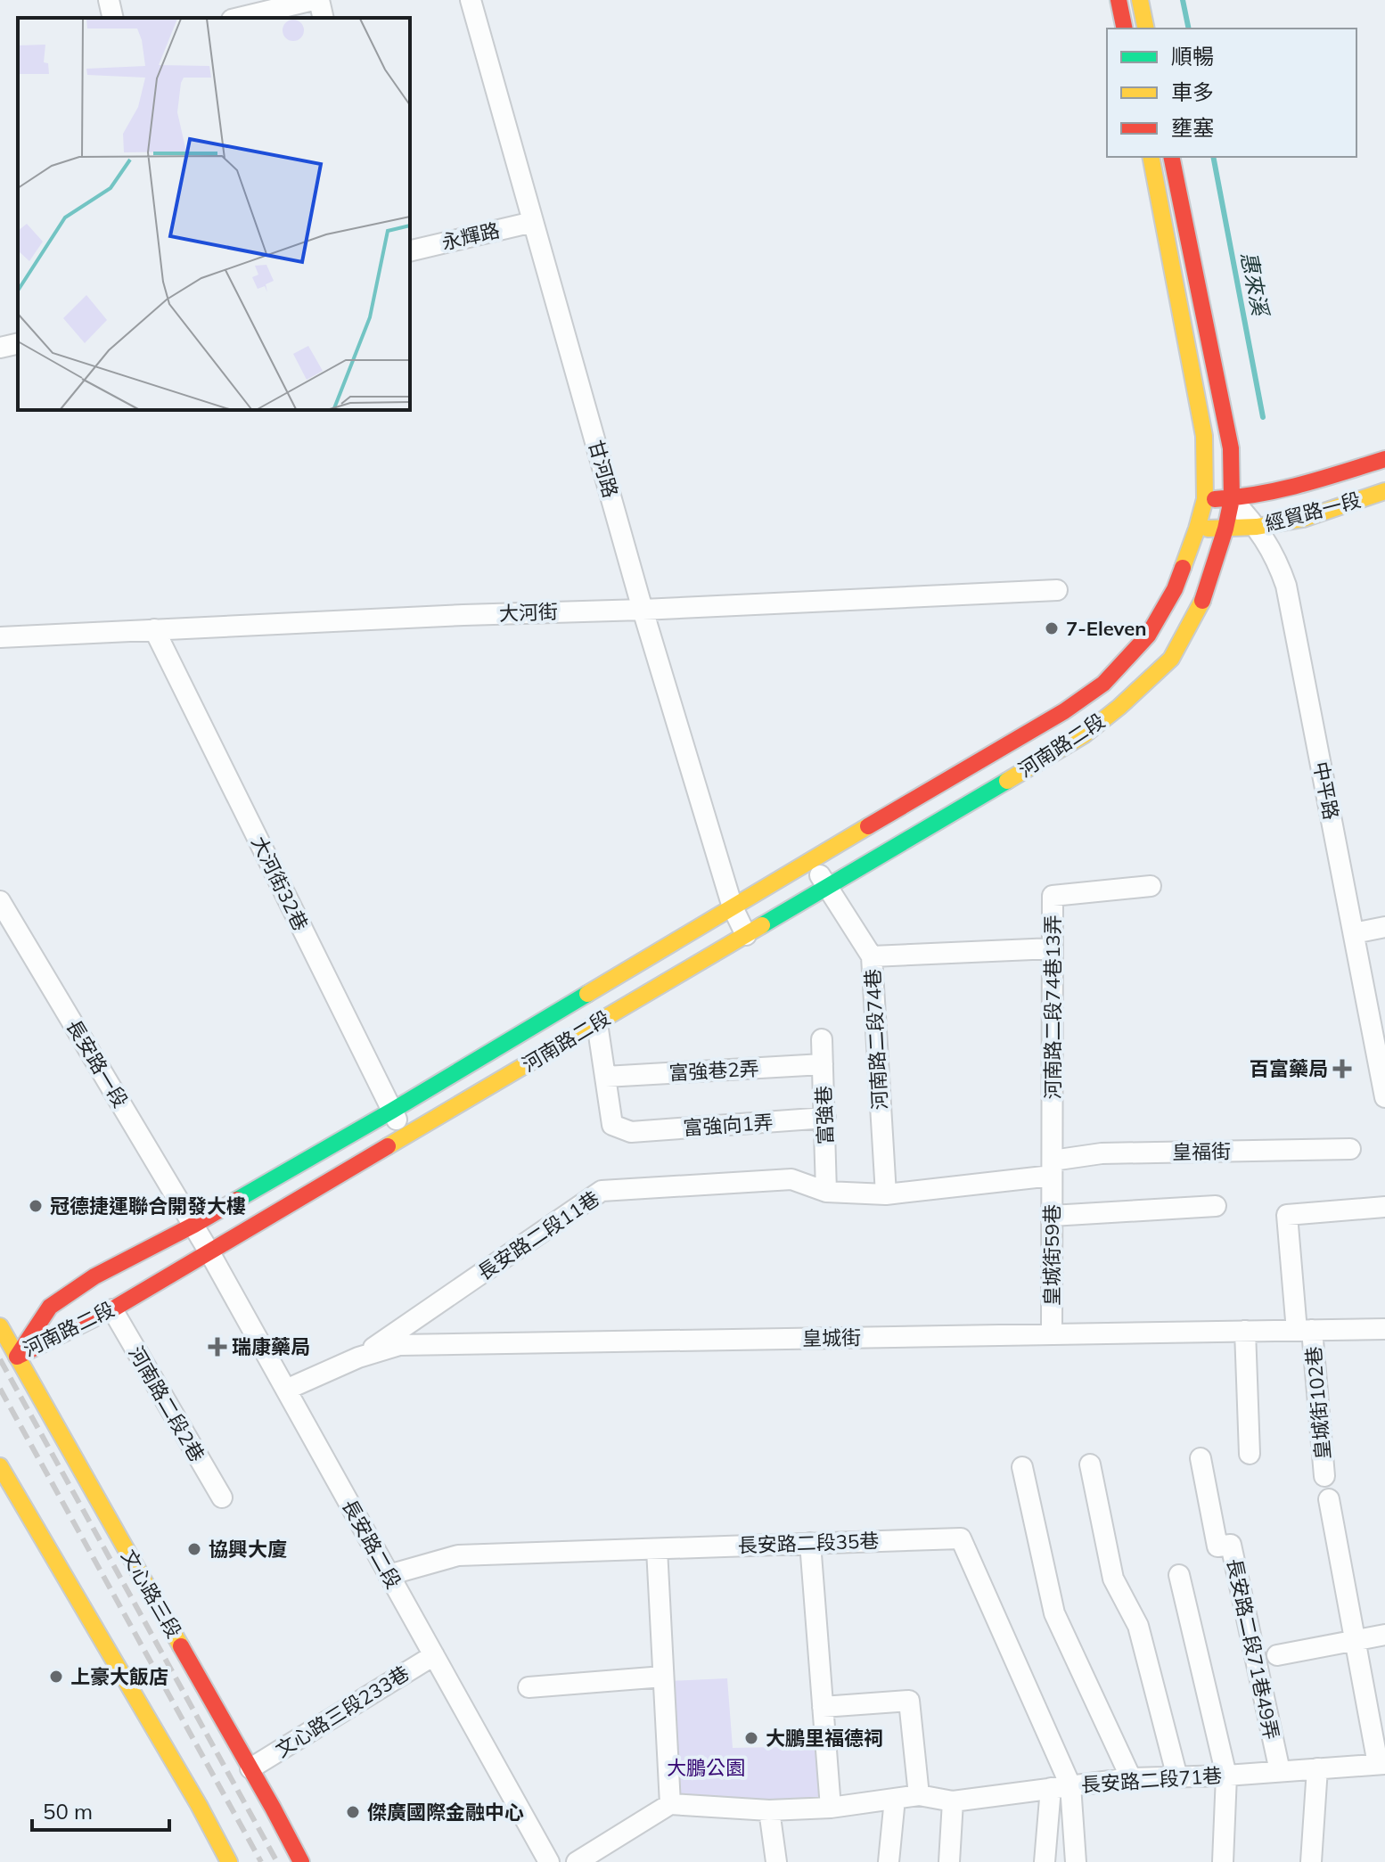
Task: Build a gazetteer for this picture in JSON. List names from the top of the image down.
{
  "streets": {
    "street": [
      "永輝路",
      "甘河路",
      "經貿路一段",
      "大河街",
      "河南路二段",
      "中平路",
      "大河街32巷",
      "河南路二段74巷13弄",
      "河南路二段74巷",
      "長安路一段",
      "富強巷2弄",
      "富強巷",
      "富強向1弄",
      "皇福街",
      "長安路二段11巷",
      "皇城街59巷",
      "皇城街",
      "皇城街102巷",
      "河南路二段2巷",
      "長安路二段35巷",
      "長安路二段",
      "文心路三段",
      "長安路二段71巷49弄",
      "文心路三段233巷",
      "長安路二段71巷"
    ]
  },
  "crossings": [
    ["永輝路", "甘河路"],
    ["甘河路", "大河街"],
    ["甘河路", "河南路二段"],
    ["經貿路一段", "河南路二段"],
    ["經貿路一段", "中平路"],
    ["大河街", "大河街32巷"],
    ["河南路二段", "中平路"],
    ["河南路二段", "大河街32巷"],
    ["河南路二段", "河南路二段74巷"],
    ["河南路二段", "長安路一段"],
    ["河南路二段", "河南路二段2巷"],
    ["河南路二段", "長安路二段"],
    ["河南路二段", "文心路三段"],
    ["河南路二段74巷13弄", "皇福街"],
    ["河南路二段74巷13弄", "皇城街59巷"],
    ["河南路二段74巷", "皇福街"],
    ["河南路二段74巷", "長安路二段11巷"],
    ["長安路一段", "長安路二段"],
    ["富強巷2弄", "富強巷"],
    ["富強巷2弄", "富強向1弄"],
    ["富強巷", "富強向1弄"],
    ["富強巷", "長安路二段11巷"],
    ["皇福街", "長安路二段11巷"],
    ["皇福街", "皇城街59巷"],
    ["長安路二段11巷", "皇城街"],
    ["皇城街59巷", "皇城街"],
    ["皇城街", "皇城街102巷"],
    ["皇城街", "長安路二段"],
    ["長安路二段35巷", "長安路二段"],
    ["長安路二段35巷", "長安路二段71巷"],
    ["長安路二段", "文心路三段233巷"],
    ["文心路三段", "文心路三段233巷"],
    ["長安路二段71巷49弄", "長安路二段71巷"]
  ],
  "water": ["惠來溪"],
  "parks": ["大鵬公園"],
  "places": {
    "other": [
      "7-Eleven",
      "冠德捷運聯合開發大樓",
      "協興大廈",
      "上豪大飯店",
      "大鵬里福德祠",
      "傑廣國際金融中心"
    ],
    "health": ["百富藥局", "瑞康藥局"]
  },
  "legend": ["順暢", "車多", "壅塞"],
  "scale_bar": "50 m"
}
